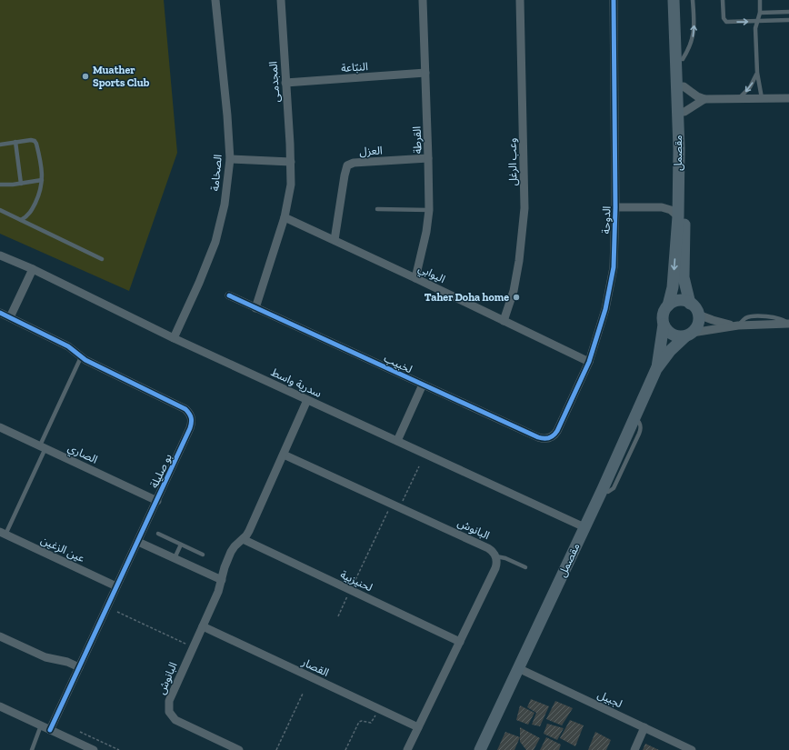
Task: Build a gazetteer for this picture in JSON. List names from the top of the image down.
{
  "streets": {
    "street": [
      "النبّاعة",
      "المجدمـى",
      "القرطة",
      "العزل",
      "مقصمل",
      "وعب الرغل",
      "الصخامة",
      "الدوحة",
      "اليوابي",
      "لخبيب",
      "سدرية واسط",
      "الصاري",
      "بو صليلة",
      "البانوش",
      "عين الزغين",
      "لحنيزبية",
      "القصار",
      "لجبيل"
    ]
  },
  "crossings": [
    ["النبّاعة", "المجدمـى"],
    ["النبّاعة", "القرطة"],
    ["المجدمـى", "اليوابي"],
    ["المجدمـى", "لخبيب"],
    ["القرطة", "العزل"],
    ["القرطة", "اليوابي"],
    ["العزل", "اليوابي"],
    ["مقصمل", "الدوحة"],
    ["مقصمل", "سدرية واسط"],
    ["مقصمل", "لجبيل"],
    ["وعب الرغل", "اليوابي"],
    ["الصخامة", "سدرية واسط"],
    ["الدوحة", "اليوابي"],
    ["الدوحة", "لخبيب"],
    ["لخبيب", "سدرية واسط"],
    ["سدرية واسط", "البانوش"],
    ["الصاري", "بو صليلة"],
    ["بو صليلة", "عين الزغين"],
    ["البانوش", "لحنيزبية"],
    ["البانوش", "القصار"]
  ],
  "places": ["Muather Sports Club", "Taher Doha home"]
}
